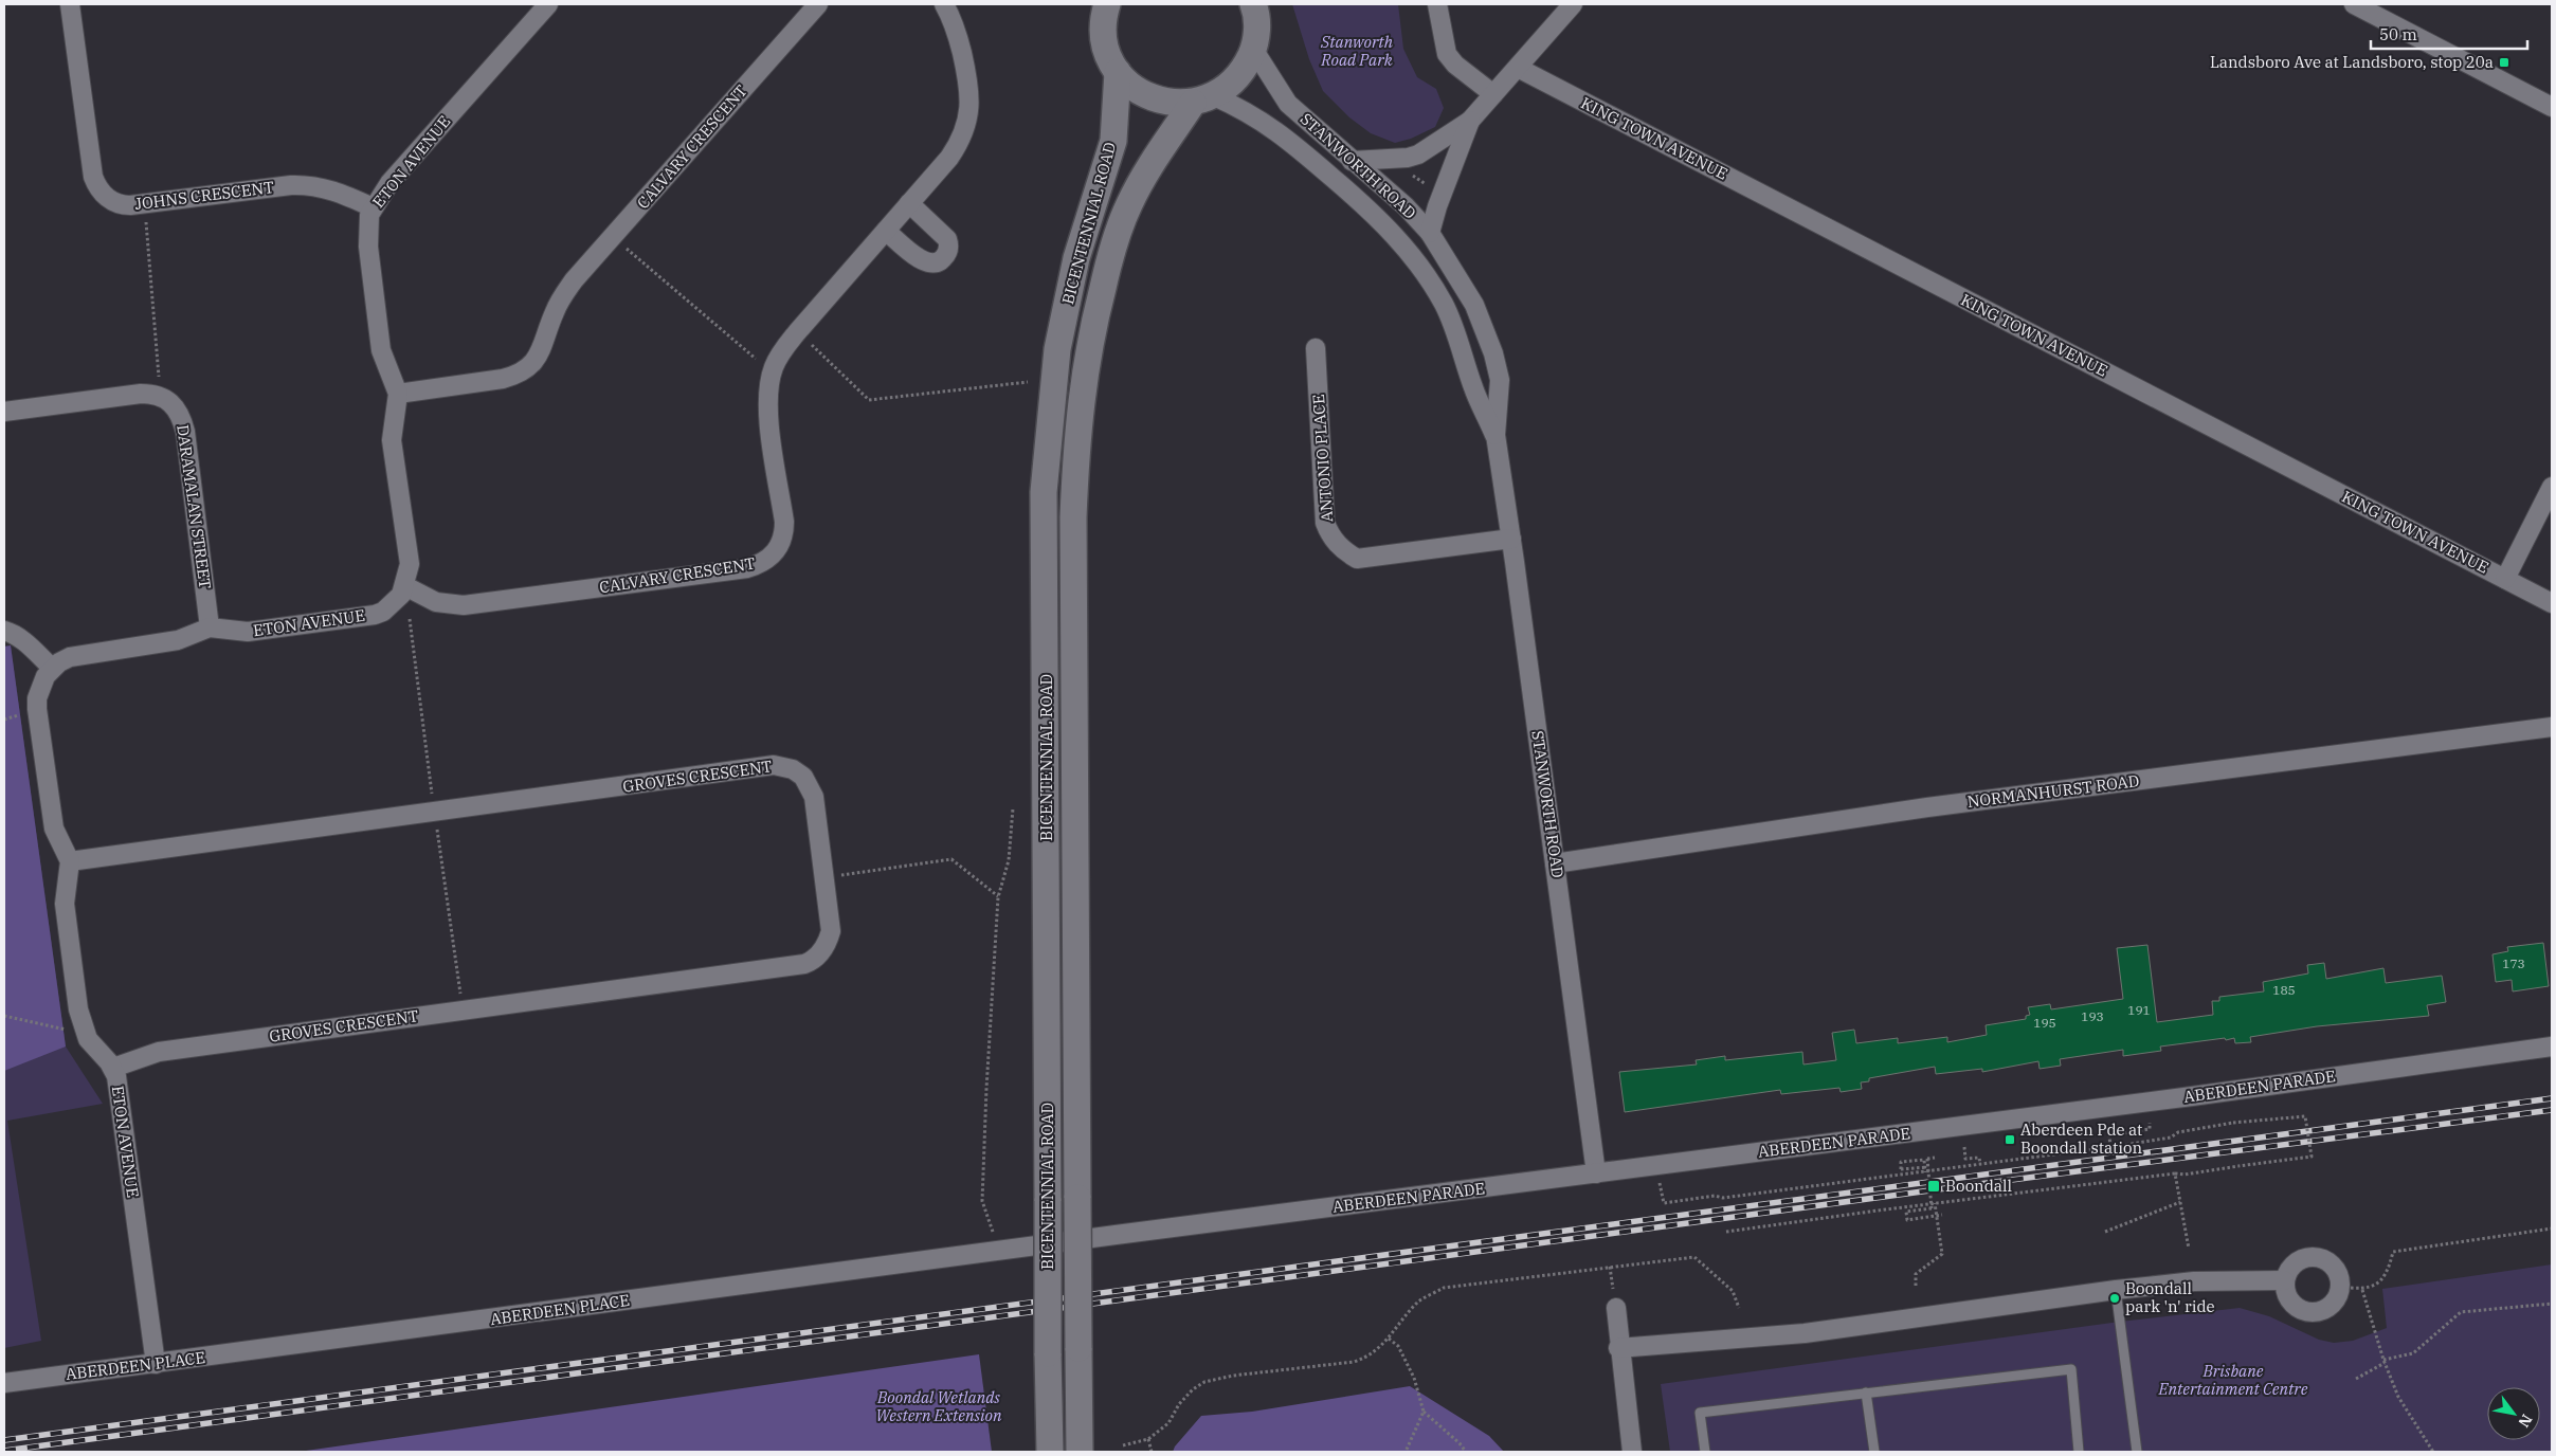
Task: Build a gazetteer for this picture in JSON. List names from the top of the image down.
{
  "streets": {
    "main road": ["BICENTENNIAL ROAD"],
    "street": [
      "KING TOWN AVENUE",
      "CALVARY CRESCENT",
      "ETON AVENUE",
      "STANWORTH ROAD",
      "JOHNS CRESCENT",
      "ANTONIO PLACE",
      "DARAMALAN STREET",
      "GROVES CRESCENT",
      "NORMANHURST ROAD",
      "ABERDEEN PARADE",
      "ABERDEEN PLACE"
    ]
  },
  "crossings": [
    ["CALVARY CRESCENT", "ETON AVENUE"],
    ["ETON AVENUE", "JOHNS CRESCENT"],
    ["ETON AVENUE", "DARAMALAN STREET"],
    ["ETON AVENUE", "GROVES CRESCENT"],
    ["ETON AVENUE", "ABERDEEN PLACE"],
    ["STANWORTH ROAD", "BICENTENNIAL ROAD"],
    ["STANWORTH ROAD", "ANTONIO PLACE"],
    ["STANWORTH ROAD", "NORMANHURST ROAD"],
    ["STANWORTH ROAD", "ABERDEEN PARADE"],
    ["ABERDEEN PARADE", "ABERDEEN PLACE"]
  ],
  "parks": ["Stanworth Road Park", "Brisbane Entertainment Centre", "Boondal Wetlands Western Extension"],
  "places": {
    "transit": ["Landsboro Ave at Landsboro, stop 20a", "Aberdeen Pde at Boondall station", "Boondall"],
    "other": ["Boondall park 'n' ride"]
  },
  "house_numbers": [
    "173",
    "185",
    "191",
    "193",
    "195"
  ],
  "scale_bar": "50 m",
  "north": "bottom right"
}
